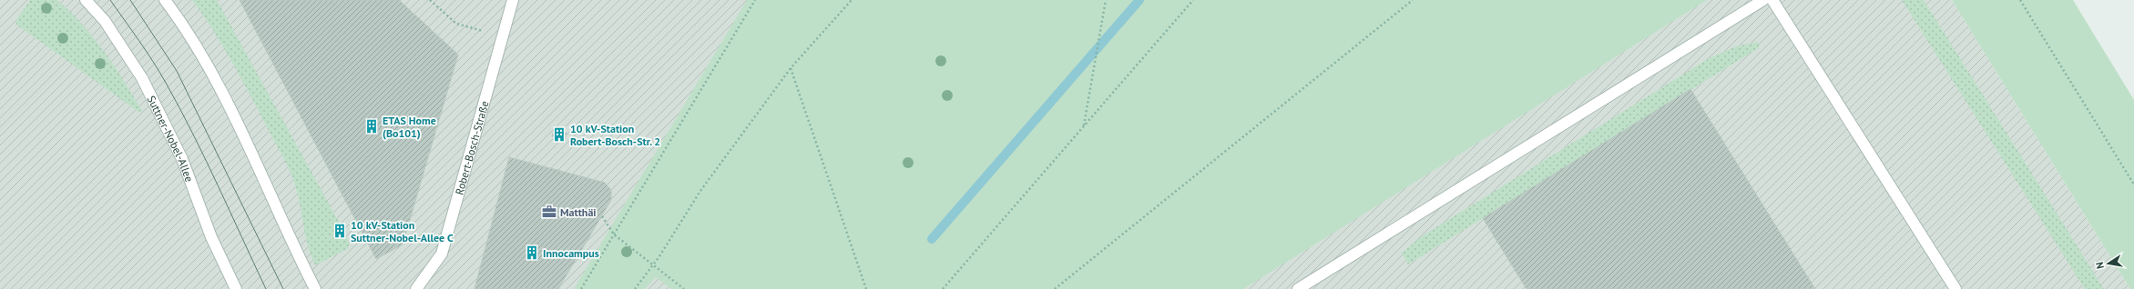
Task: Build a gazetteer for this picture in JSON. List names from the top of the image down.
{
  "streets": {
    "street": ["Suttner-Nobel-Allee", "Robert-Bosch-Straße"]
  },
  "places": {
    "building": [
      "ETAS Home (Bo101)",
      "10 kV-Station Robert-Bosch-Str. 2",
      "10 kV-Station Suttner-Nobel-Allee C",
      "Innocampus"
    ],
    "office": ["Matthäi"]
  },
  "north": "left"
}
